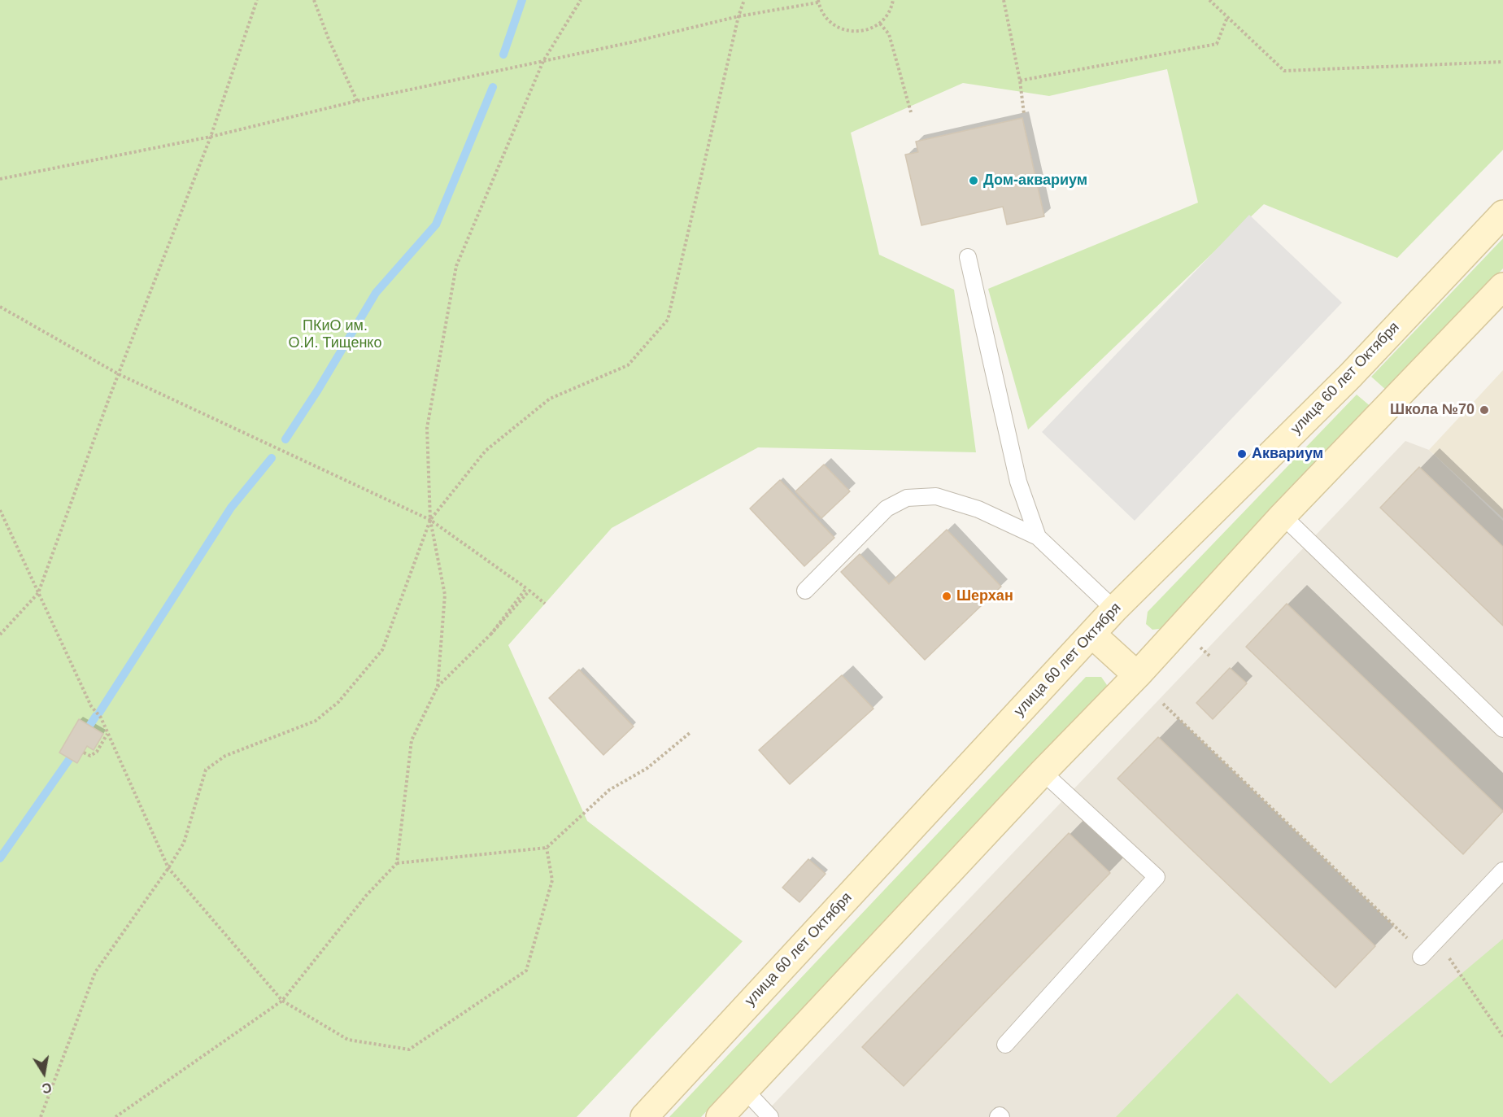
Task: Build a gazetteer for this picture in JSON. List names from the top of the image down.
{
  "streets": {
    "main road": ["улица 60 лет Октября"]
  },
  "parks": ["ПКиО им. О.И. Тищенко"],
  "places": [
    "Дом-аквариум",
    "Школа №70",
    "Аквариум",
    "Шерхан"
  ],
  "north": "bottom"
}
